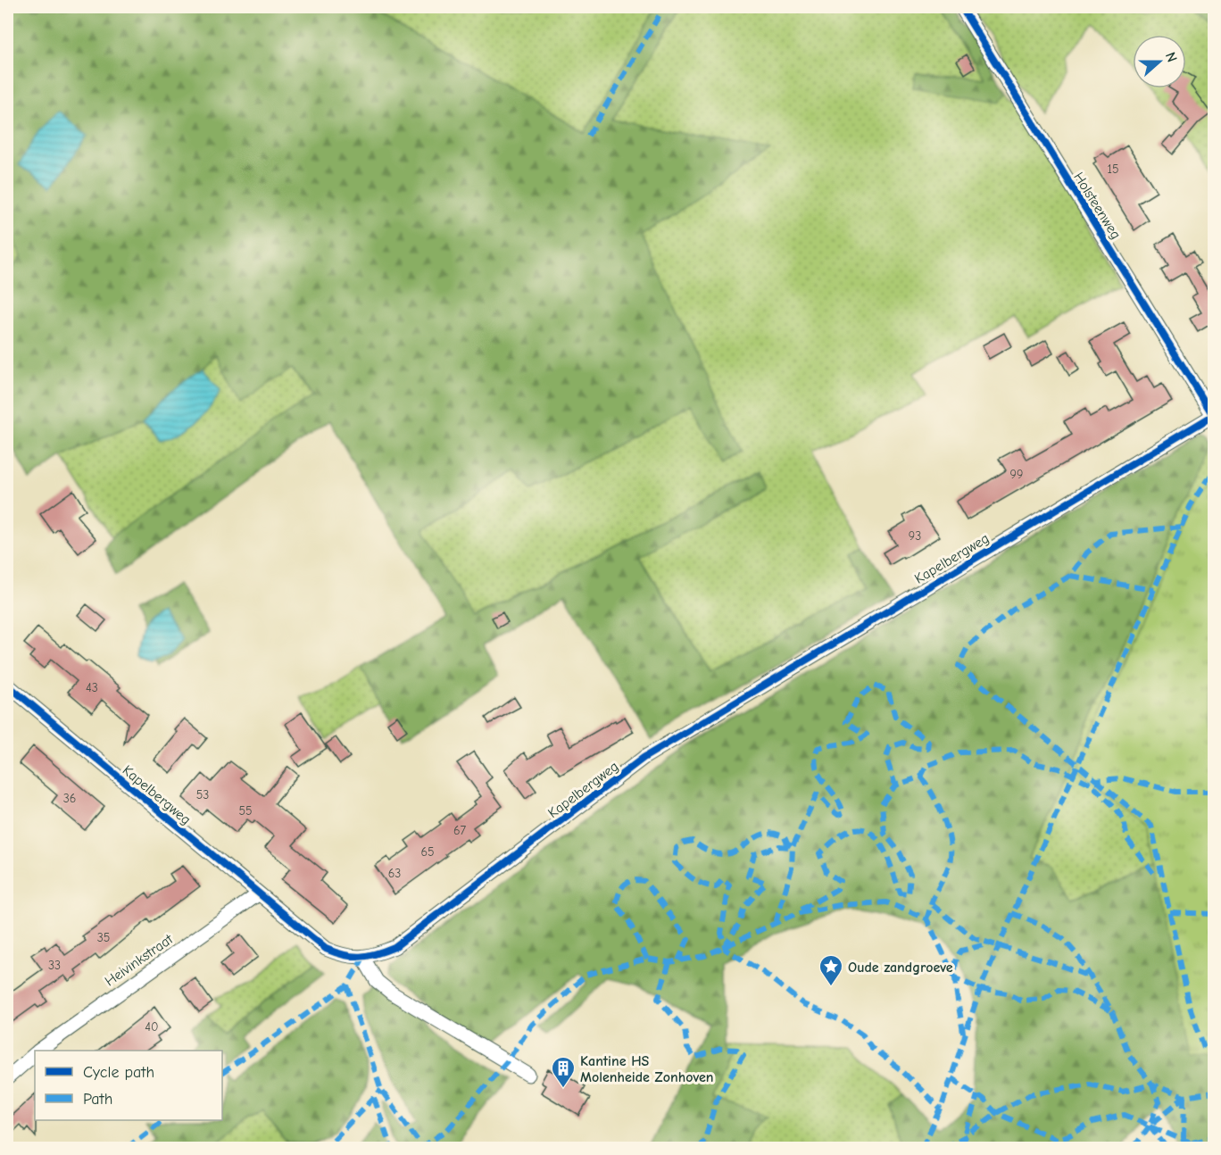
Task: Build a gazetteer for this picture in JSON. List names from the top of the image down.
{
  "streets": {
    "street": ["Holsteenweg", "Kapelbergweg", "Heivinkstraat"]
  },
  "crossings": [
    ["Holsteenweg", "Kapelbergweg"],
    ["Kapelbergweg", "Heivinkstraat"]
  ],
  "places": {
    "place": ["Oude zandgroeve"],
    "building": ["Kantine HS Molenheide Zonhoven"]
  },
  "house_numbers": [
    "15",
    "99",
    "93",
    "43",
    "53",
    "36",
    "55",
    "67",
    "65",
    "63",
    "35",
    "33",
    "40"
  ],
  "legend": ["Cycle path", "Path"],
  "north": "right"
}
